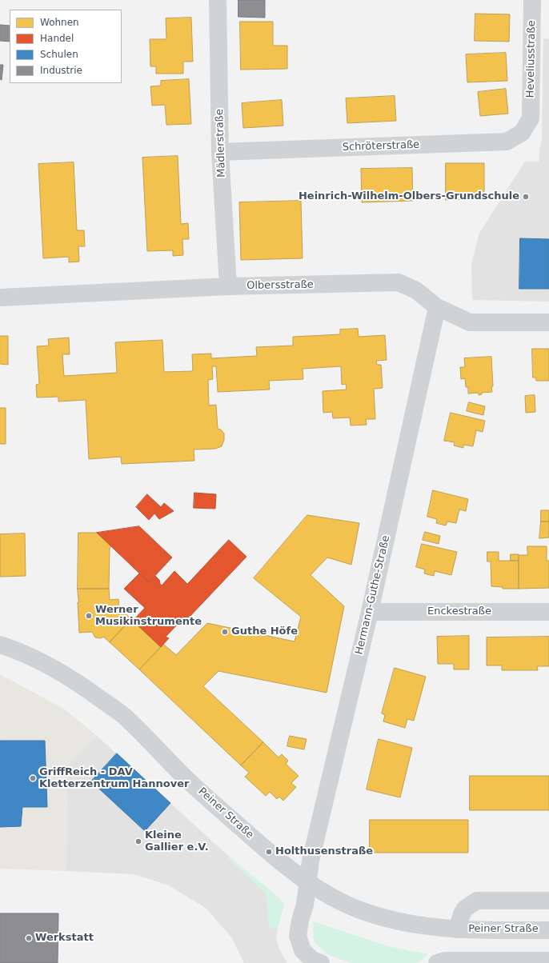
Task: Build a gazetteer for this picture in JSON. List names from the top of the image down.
{
  "streets": {
    "street": [
      "Heveliusstraße",
      "Mädlerstraße",
      "Schröterstraße",
      "Olbersstraße",
      "Hermann-Guthe-Straße",
      "Enckestraße",
      "Peiner Straße"
    ]
  },
  "crossings": [
    ["Heveliusstraße", "Schröterstraße"],
    ["Mädlerstraße", "Schröterstraße"],
    ["Mädlerstraße", "Olbersstraße"],
    ["Olbersstraße", "Hermann-Guthe-Straße"],
    ["Hermann-Guthe-Straße", "Enckestraße"],
    ["Hermann-Guthe-Straße", "Peiner Straße"]
  ],
  "places": [
    "Heinrich-Wilhelm-Olbers-Grundschule",
    "Werner Musikinstrumente",
    "Guthe Höfe",
    "GriffReich - DAV Kletterzentrum Hannover",
    "Kleine Gallier e.V.",
    "Holthusenstraße",
    "Werkstatt"
  ],
  "legend": [
    "Wohnen",
    "Handel",
    "Schulen",
    "Industrie"
  ]
}
